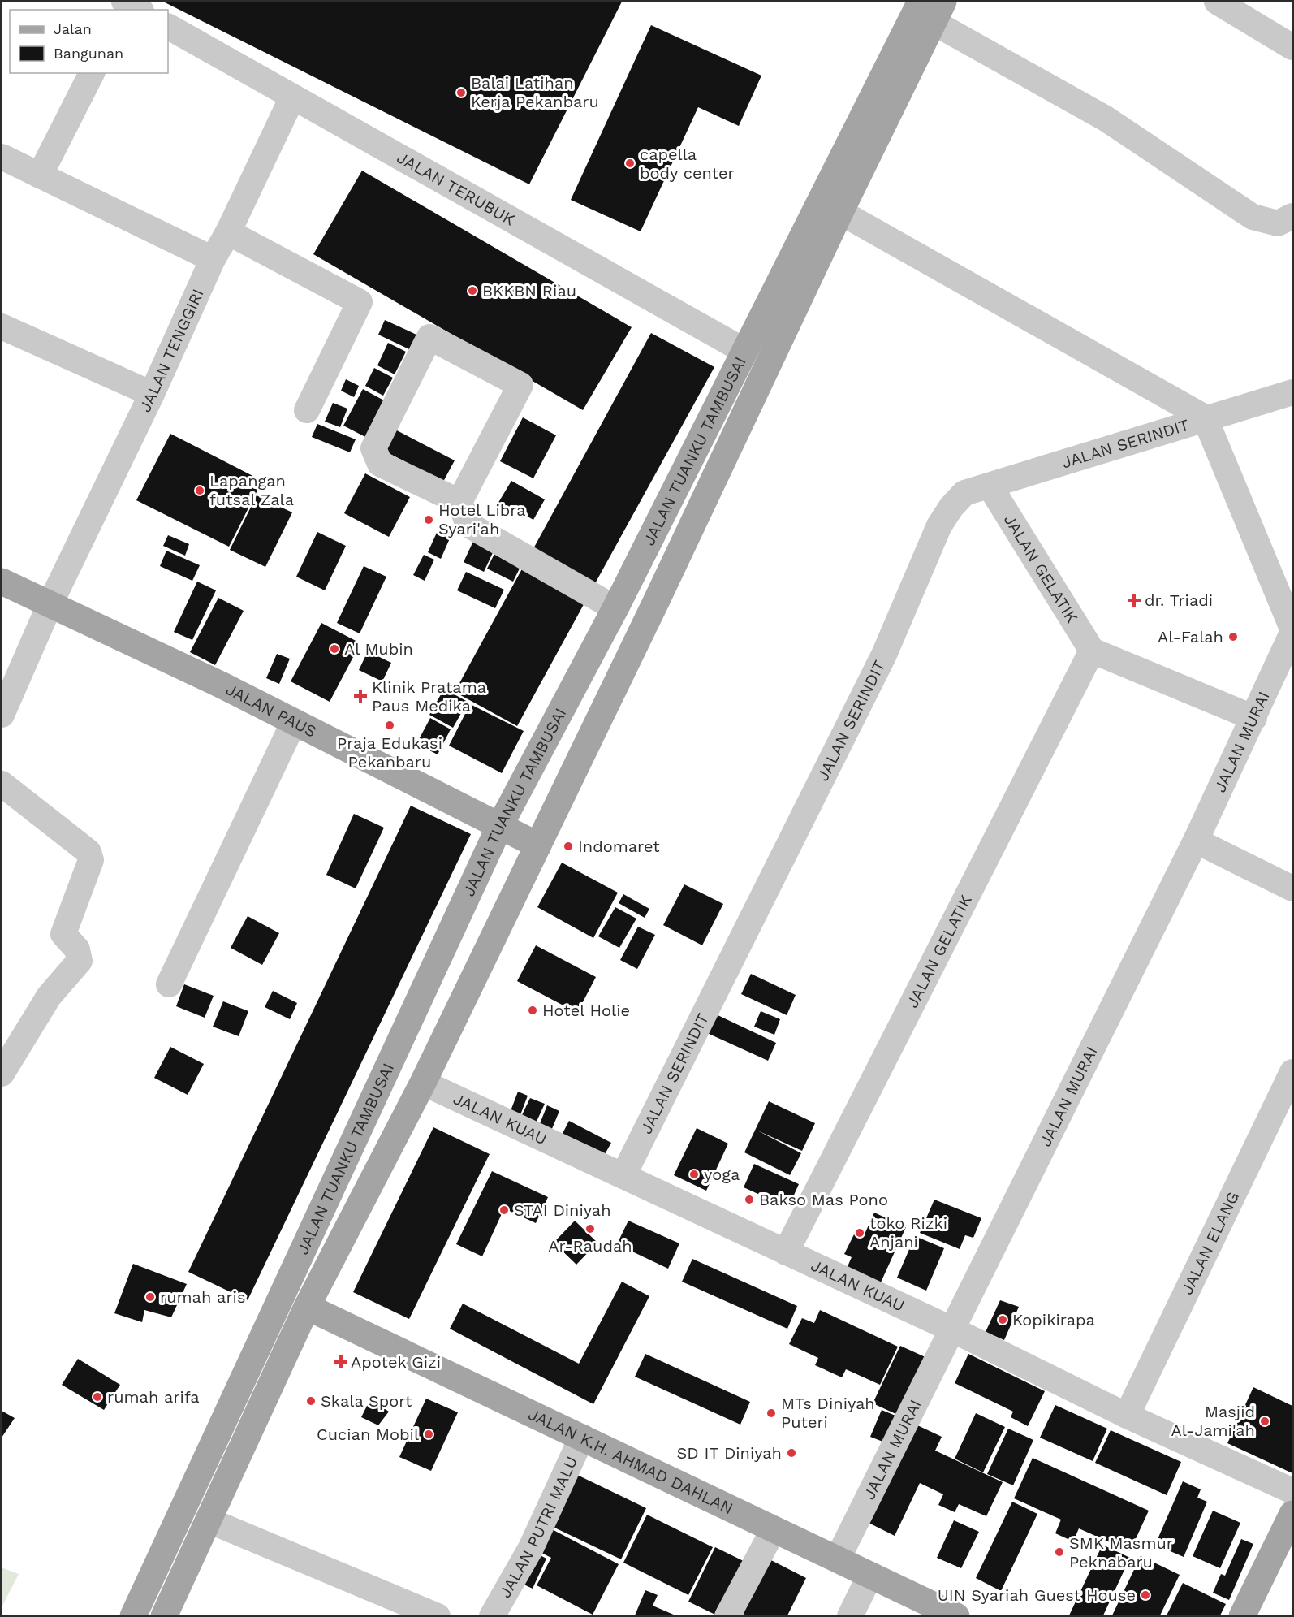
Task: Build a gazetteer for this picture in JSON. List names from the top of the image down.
{
  "streets": {
    "main road": ["JALAN TUANKU TAMBUSAI", "JALAN PAUS", "JALAN K.H. AHMAD DAHLAN"],
    "street": [
      "JALAN TERUBUK",
      "JALAN TENGGIRI",
      "JALAN SERINDIT",
      "JALAN GELATIK",
      "JALAN MURAI",
      "JALAN KUAU",
      "JALAN ELANG",
      "JALAN PUTRI MALU"
    ]
  },
  "crossings": [
    ["JALAN TERUBUK", "JALAN TENGGIRI"],
    ["JALAN TERUBUK", "JALAN TUANKU TAMBUSAI"],
    ["JALAN TENGGIRI", "JALAN PAUS"],
    ["JALAN SERINDIT", "JALAN GELATIK"],
    ["JALAN SERINDIT", "JALAN KUAU"],
    ["JALAN TUANKU TAMBUSAI", "JALAN PAUS"],
    ["JALAN TUANKU TAMBUSAI", "JALAN KUAU"],
    ["JALAN TUANKU TAMBUSAI", "JALAN K.H. AHMAD DAHLAN"],
    ["JALAN GELATIK", "JALAN KUAU"],
    ["JALAN MURAI", "JALAN KUAU"],
    ["JALAN MURAI", "JALAN K.H. AHMAD DAHLAN"],
    ["JALAN KUAU", "JALAN ELANG"],
    ["JALAN K.H. AHMAD DAHLAN", "JALAN PUTRI MALU"]
  ],
  "places": {
    "other": [
      "Balai Latihan Kerja Pekanbaru",
      "capella body center",
      "BKKBN Riau",
      "Lapangan futsal Zala",
      "Hotel Libra Syari'ah",
      "Al-Falah",
      "Al Mubin",
      "Praja Edukasi Pekanbaru",
      "Indomaret",
      "Hotel Holie",
      "yoga",
      "Bakso Mas Pono",
      "STAI Diniyah",
      "Ar-Raudah",
      "toko Rizki Anjani",
      "rumah aris",
      "Kopikirapa",
      "rumah arifa",
      "Skala Sport",
      "MTs Diniyah Puteri",
      "Masjid Al-Jami'ah",
      "Cucian Mobil",
      "SD IT Diniyah",
      "SMK Masmur Peknabaru",
      "UIN Syariah Guest House"
    ],
    "health": ["dr. Triadi", "Klinik Pratama Paus Medika", "Apotek Gizi"]
  },
  "legend": ["Jalan", "Bangunan"]
}
